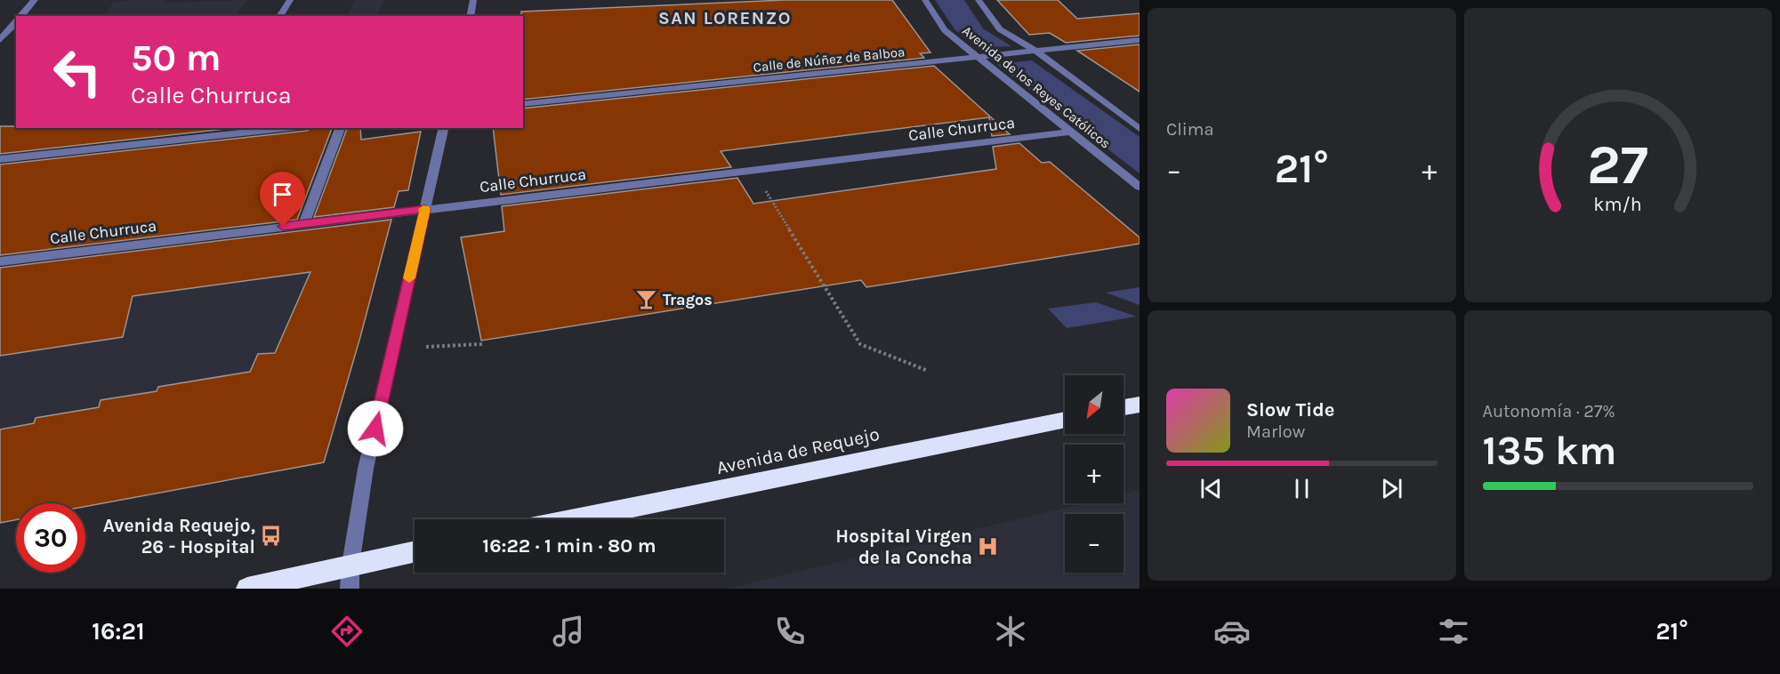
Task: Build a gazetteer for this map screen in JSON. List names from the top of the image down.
{
  "streets": {
    "highway": ["Avenida de Requejo"],
    "street": ["Calle de Núñez de Balboa", "Avenida de los Reyes Católicos", "Calle Churruca"]
  },
  "crossings": [
    ["Calle de Núñez de Balboa", "Avenida de los Reyes Católicos"],
    ["Avenida de los Reyes Católicos", "Calle Churruca"]
  ],
  "districts": ["SAN LORENZO"],
  "places": {
    "bar": ["Tragos"],
    "bus stop": ["Avenida Requejo, 26 - Hospital"],
    "hospital": ["Hospital Virgen de la Concha"]
  },
  "north": "bottom left",
  "page": {
    "tile": [
      "Clima",
      ["Autonomía · 27%", "135 km"]
    ],
    "turn": ["50 m", "Calle Churruca"],
    "heat": ["−", "21°", "+"],
    "map_buttons": ["+", "−"],
    "song": ["Slow Tide", "Marlow"],
    "limit": "30",
    "trip": "16:22 · 1 min · 80 m",
    "tabs": ["16:21", "21°"],
    "gauge": ["27", "km/h"]
  }
}
